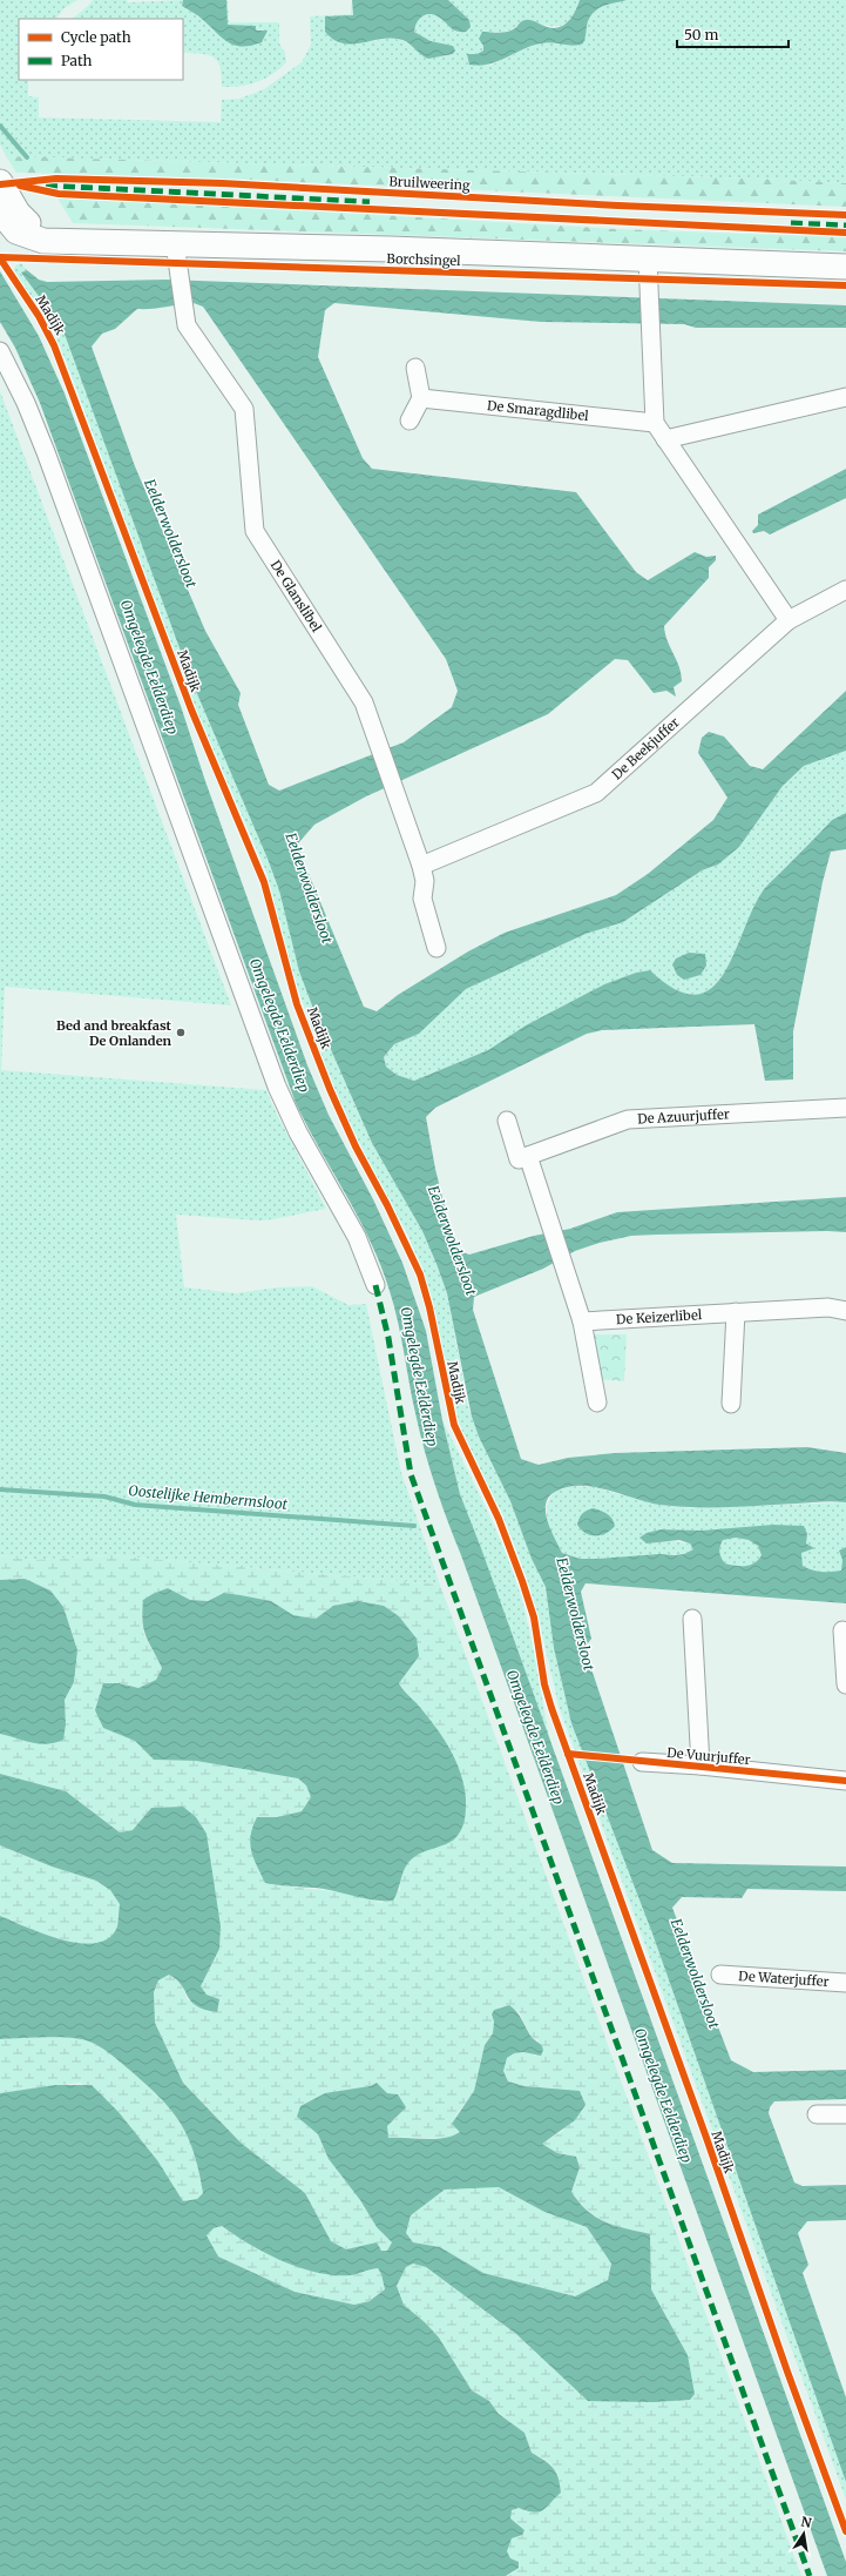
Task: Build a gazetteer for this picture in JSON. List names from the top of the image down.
{
  "streets": {
    "main road": ["Borchsingel"],
    "street": [
      "De Smaragdlibel",
      "De Glanslibel",
      "De Beekjuffer",
      "De Azuurjuffer",
      "De Keizerlibel",
      "De Vuurjuffer",
      "De Waterjuffer"
    ],
    "cycle path": ["Bruilweering", "Madijk"]
  },
  "crossings": [
    ["Borchsingel", "De Glanslibel"],
    ["De Glanslibel", "De Beekjuffer"]
  ],
  "water": ["Eelderwoldersloot", "Omgelegde Eelderdiep", "Oostelijke Hembermsloot"],
  "places": ["Bed and breakfast De Onlanden"],
  "legend": ["Cycle path", "Path"],
  "scale_bar": "50 m",
  "north": "top"
}
